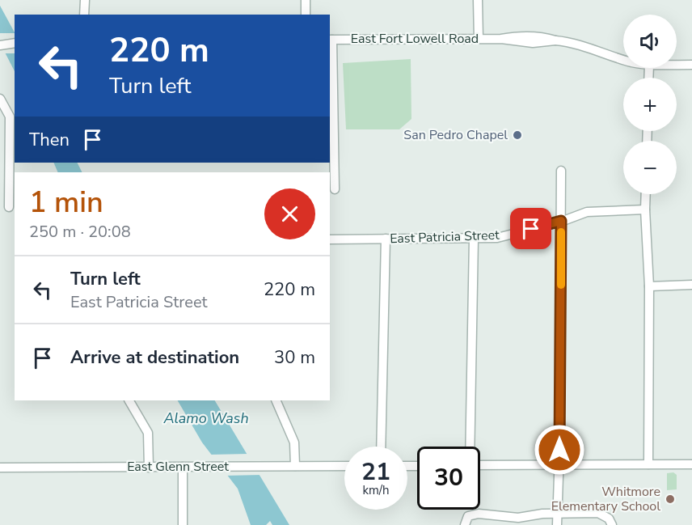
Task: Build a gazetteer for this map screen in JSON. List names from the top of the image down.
{
  "streets": {
    "street": ["East Fort Lowell Road", "East Patricia Street", "East Glenn Street"]
  },
  "water": ["Alamo Wash"],
  "places": ["San Pedro Chapel", "Whitmore Elementary School"],
  "page": {
    "map_buttons": ["+", "−"],
    "turn": ["220 m", "Turn left"],
    "then": "Then",
    "heading": ["1 min", "250 m · 20:08"],
    "list": [
      {
        "name": "Turn left",
        "note": "East Patricia Street",
        "value": "220 m"
      },
      {
        "name": "Arrive at destination",
        "value": "30 m"
      }
    ],
    "speed": "21 km/h",
    "limit": "30"
  }
}
